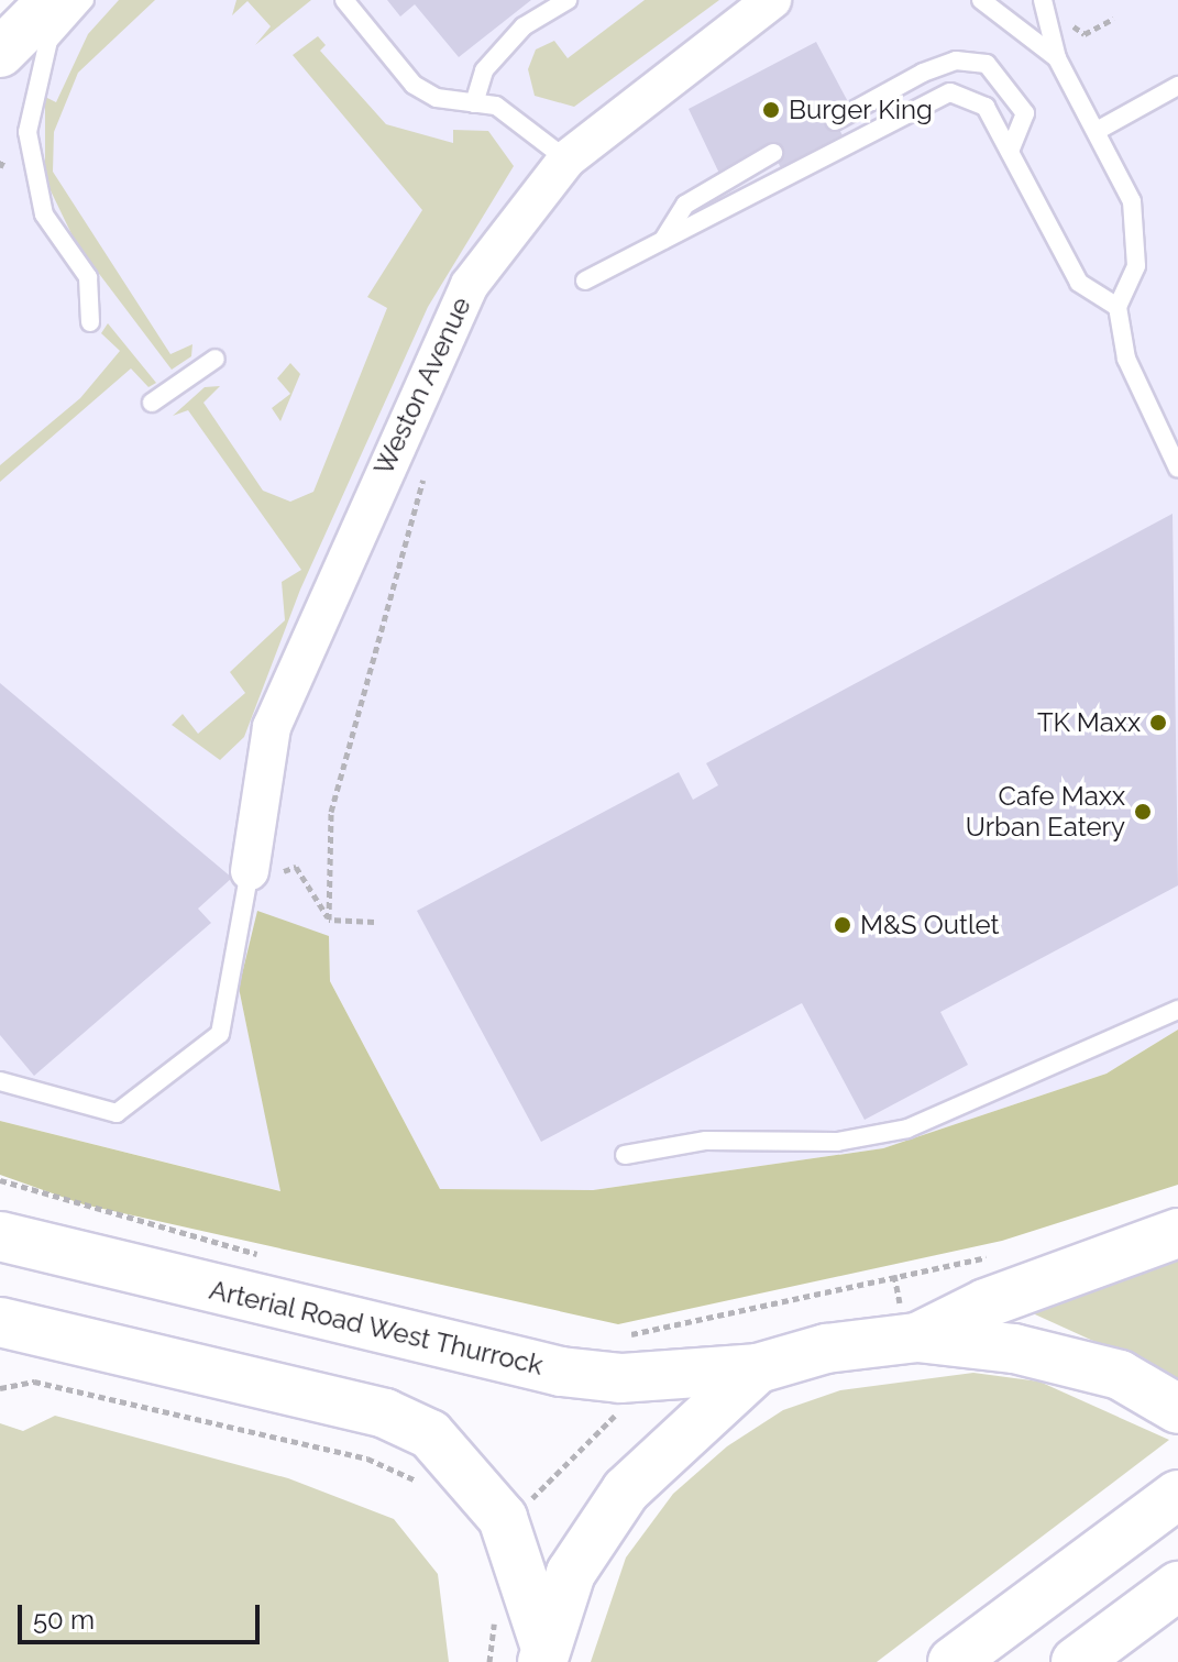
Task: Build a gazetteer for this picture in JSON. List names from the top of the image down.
{
  "streets": {
    "main road": ["Arterial Road West Thurrock"],
    "street": ["Weston Avenue"]
  },
  "places": [
    "Burger King",
    "TK Maxx",
    "Cafe Maxx Urban Eatery",
    "M&S Outlet"
  ],
  "scale_bar": "50 m"
}
